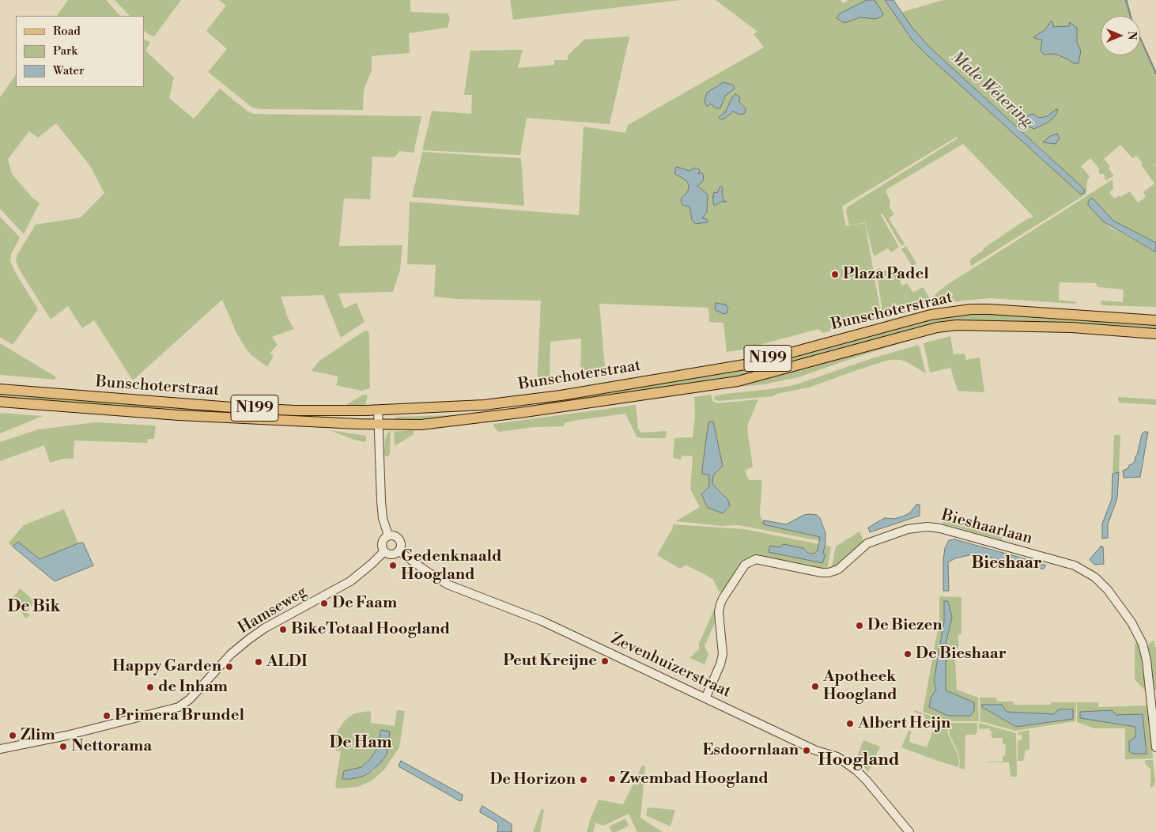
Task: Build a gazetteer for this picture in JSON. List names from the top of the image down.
{
  "streets": {
    "main road": ["Bunschoterstraat", "N199"],
    "street": ["Bieshaarlaan", "Hamseweg", "Zevenhuizerstraat"]
  },
  "crossings": [
    ["Bieshaarlaan", "Zevenhuizerstraat"],
    ["Hamseweg", "Zevenhuizerstraat"]
  ],
  "districts": [
    "Bieshaar",
    "De Bik",
    "De Ham",
    "Hoogland"
  ],
  "water": ["Male Wetering"],
  "places": [
    "Plaza Padel",
    "Gedenknaald Hoogland",
    "De Faam",
    "De Biezen",
    "BikeTotaal Hoogland",
    "De Bieshaar",
    "Peut Kreijne",
    "ALDI",
    "Happy Garden",
    "Apotheek Hoogland",
    "de Inham",
    "Primera Brundel",
    "Albert Heijn",
    "Zlim",
    "Nettorama",
    "Esdoornlaan",
    "Zwembad Hoogland",
    "De Horizon"
  ],
  "legend": ["Road", "Park", "Water"],
  "north": "right"
}
